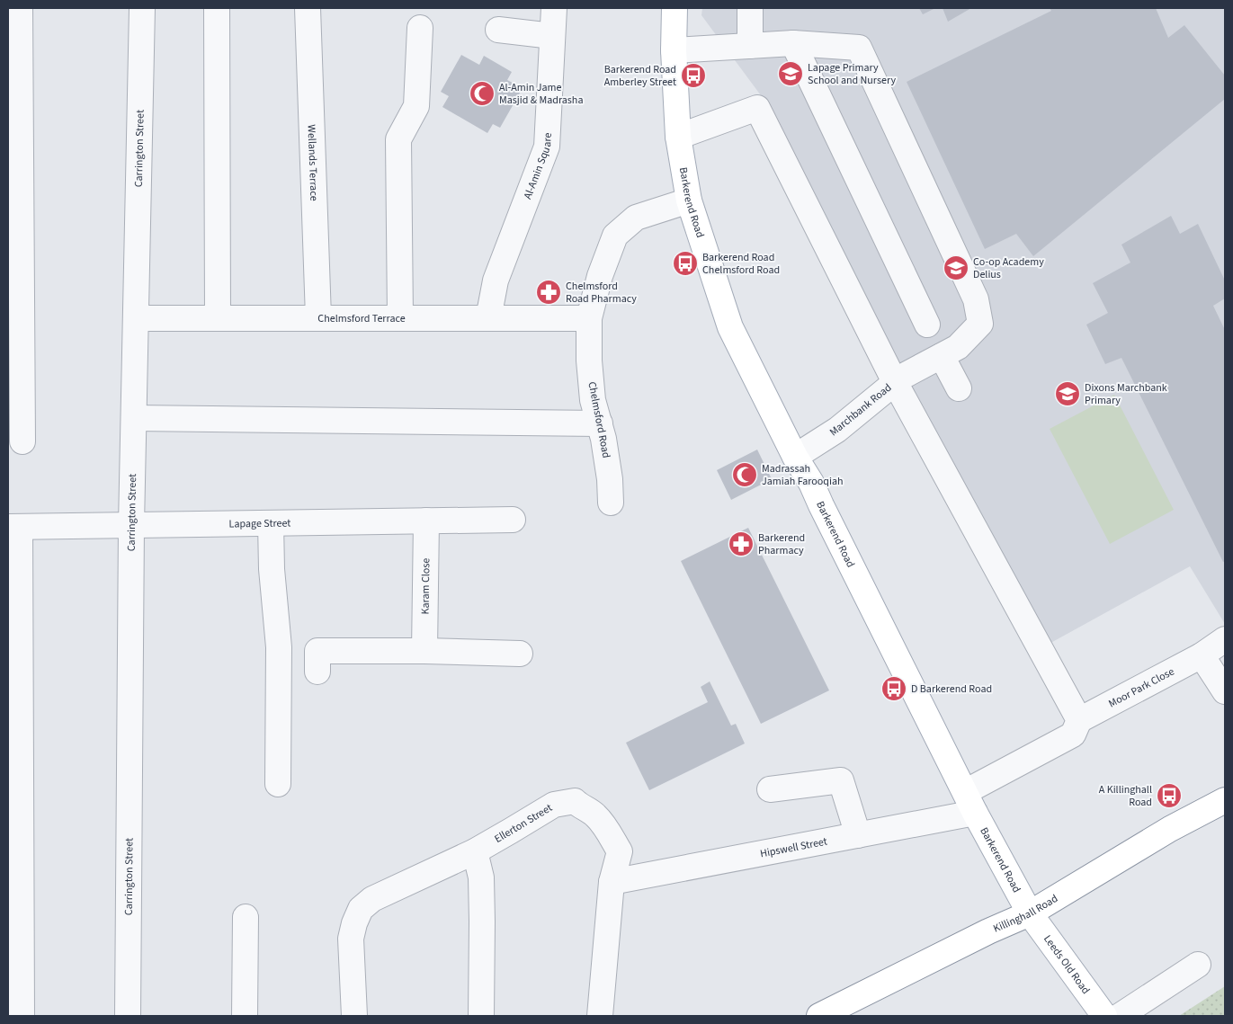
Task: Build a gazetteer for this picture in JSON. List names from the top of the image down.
{
  "streets": {
    "main road": ["Barkerend Road", "Killinghall Road", "Leeds Old Road"],
    "street": [
      "Carrington Street",
      "Wellands Terrace",
      "Al-Amin Square",
      "Chelmsford Terrace",
      "Marchbank Road",
      "Chelmsford Road",
      "Lapage Street",
      "Karam Close",
      "Moor Park Close",
      "Ellerton Street",
      "Hipswell Street"
    ]
  },
  "crossings": [
    ["Carrington Street", "Chelmsford Terrace"],
    ["Carrington Street", "Lapage Street"],
    ["Wellands Terrace", "Chelmsford Terrace"],
    ["Al-Amin Square", "Chelmsford Terrace"],
    ["Barkerend Road", "Marchbank Road"],
    ["Barkerend Road", "Chelmsford Road"],
    ["Barkerend Road", "Hipswell Street"],
    ["Barkerend Road", "Killinghall Road"],
    ["Barkerend Road", "Leeds Old Road"],
    ["Chelmsford Terrace", "Chelmsford Road"],
    ["Lapage Street", "Karam Close"],
    ["Moor Park Close", "Hipswell Street"],
    ["Ellerton Street", "Hipswell Street"],
    ["Killinghall Road", "Leeds Old Road"]
  ],
  "places": {
    "school or university": ["Lapage Primary School and Nursery", "Co-op Academy Delius", "Dixons Marchbank Primary"],
    "bus stop": [
      "Barkerend Road Amberley Street",
      "Barkerend Road Chelmsford Road",
      "D Barkerend Road",
      "A Killinghall Road"
    ],
    "mosque": ["Al-Amin Jame Masjid & Madrasha", "Madrassah Jamiah Farooqiah"],
    "pharmacy": ["Chelmsford Road Pharmacy", "Barkerend Pharmacy"]
  }
}
